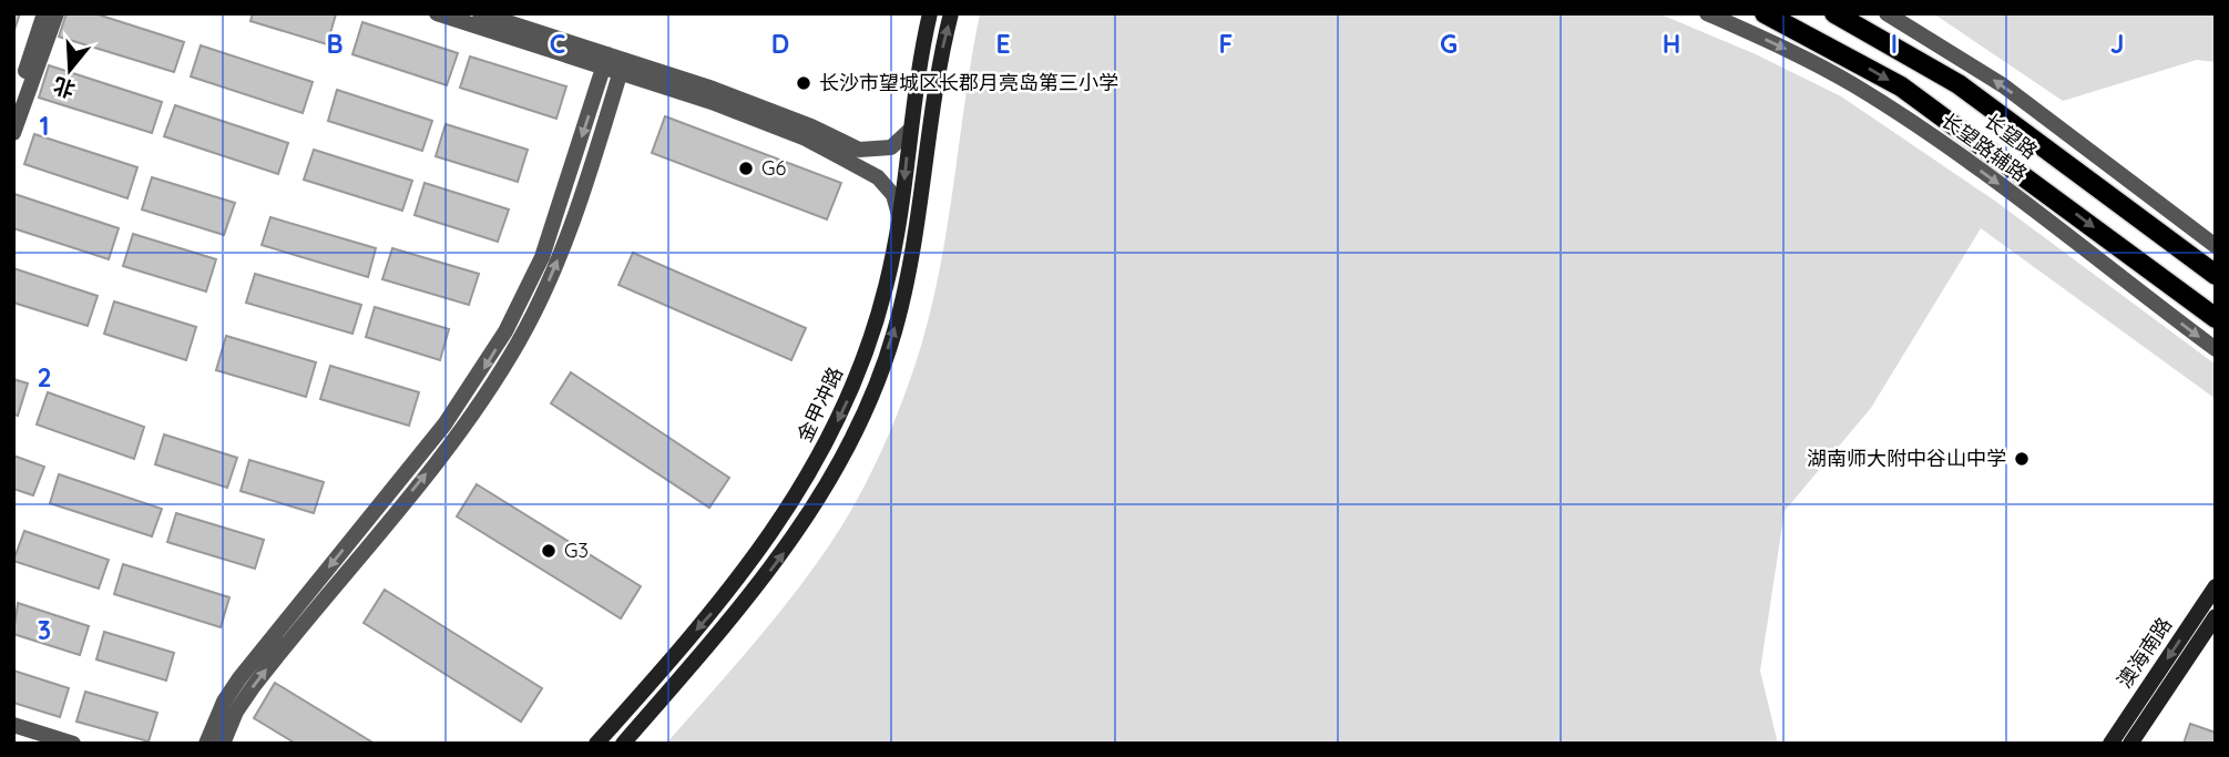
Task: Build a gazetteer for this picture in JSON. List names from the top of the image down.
{
  "streets": {
    "main road": ["长望路", "金甲冲路", "澳海南路"],
    "street": ["长望路辅路"]
  },
  "places": [
    "长沙市望城区长郡月亮岛第三小学",
    "G6",
    "湖南师大附中谷山中学",
    "G3"
  ],
  "north": "bottom",
  "grid": {
    "columns": [
      "B",
      "C",
      "D",
      "E",
      "F",
      "G",
      "H",
      "I",
      "J"
    ],
    "rows": ["1", "2", "3"]
  }
}
